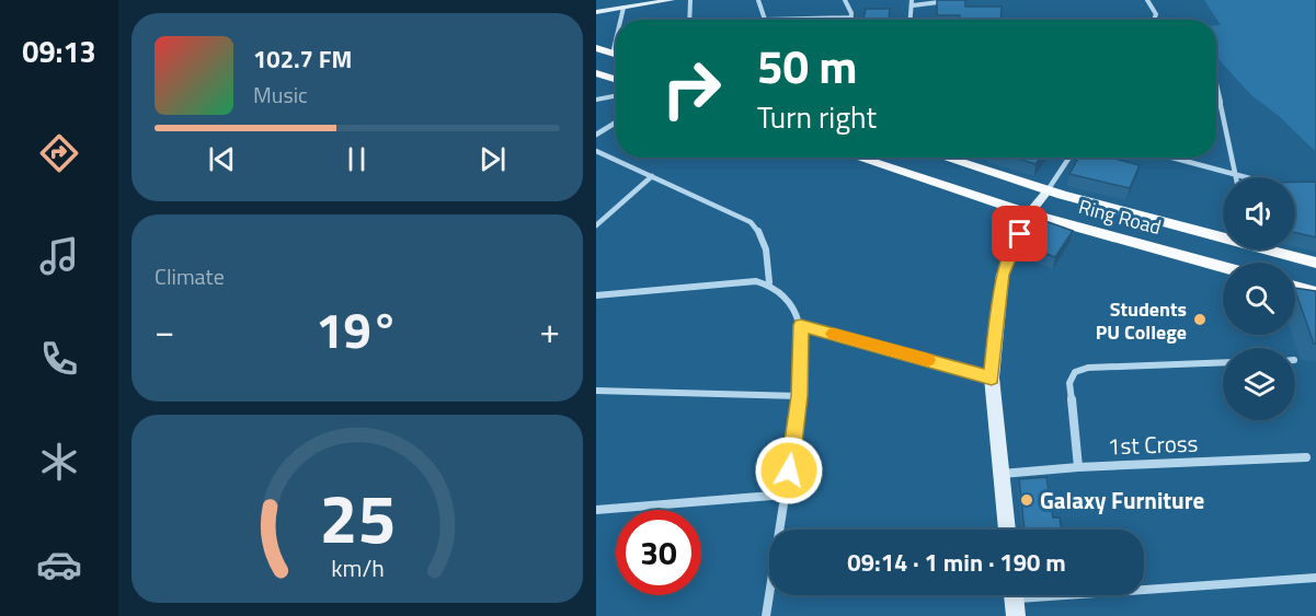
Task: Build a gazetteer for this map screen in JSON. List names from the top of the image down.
{
  "streets": {
    "main road": ["Ring Road"],
    "street": ["1st Cross"]
  },
  "places": ["Students PU College", "Galaxy Furniture"],
  "page": {
    "tabs": "09:13",
    "turn": ["50 m", "Turn right"],
    "song": ["102.7 FM", "Music"],
    "tile": "Climate",
    "heat": ["−", "19°", "+"],
    "limit": "30",
    "trip": "09:14 · 1 min · 190 m",
    "gauge": ["25", "km/h"]
  }
}
